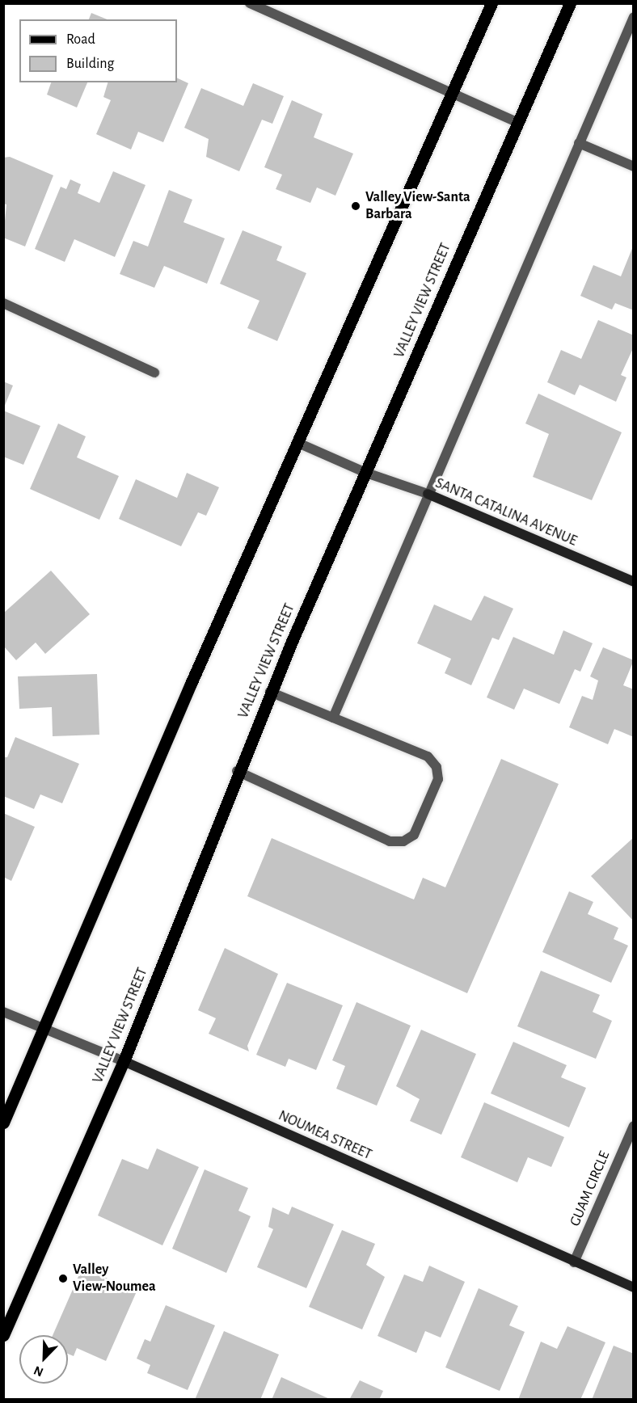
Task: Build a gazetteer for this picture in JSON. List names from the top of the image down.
{
  "streets": {
    "main road": ["VALLEY VIEW STREET"],
    "street": ["SANTA CATALINA AVENUE", "NOUMEA STREET", "GUAM CIRCLE"]
  },
  "crossings": [
    ["VALLEY VIEW STREET", "SANTA CATALINA AVENUE"],
    ["VALLEY VIEW STREET", "NOUMEA STREET"],
    ["NOUMEA STREET", "GUAM CIRCLE"]
  ],
  "places": ["Valley View-Santa Barbara", "Valley View-Noumea"],
  "legend": ["Road", "Building"],
  "north": "bottom left"
}
